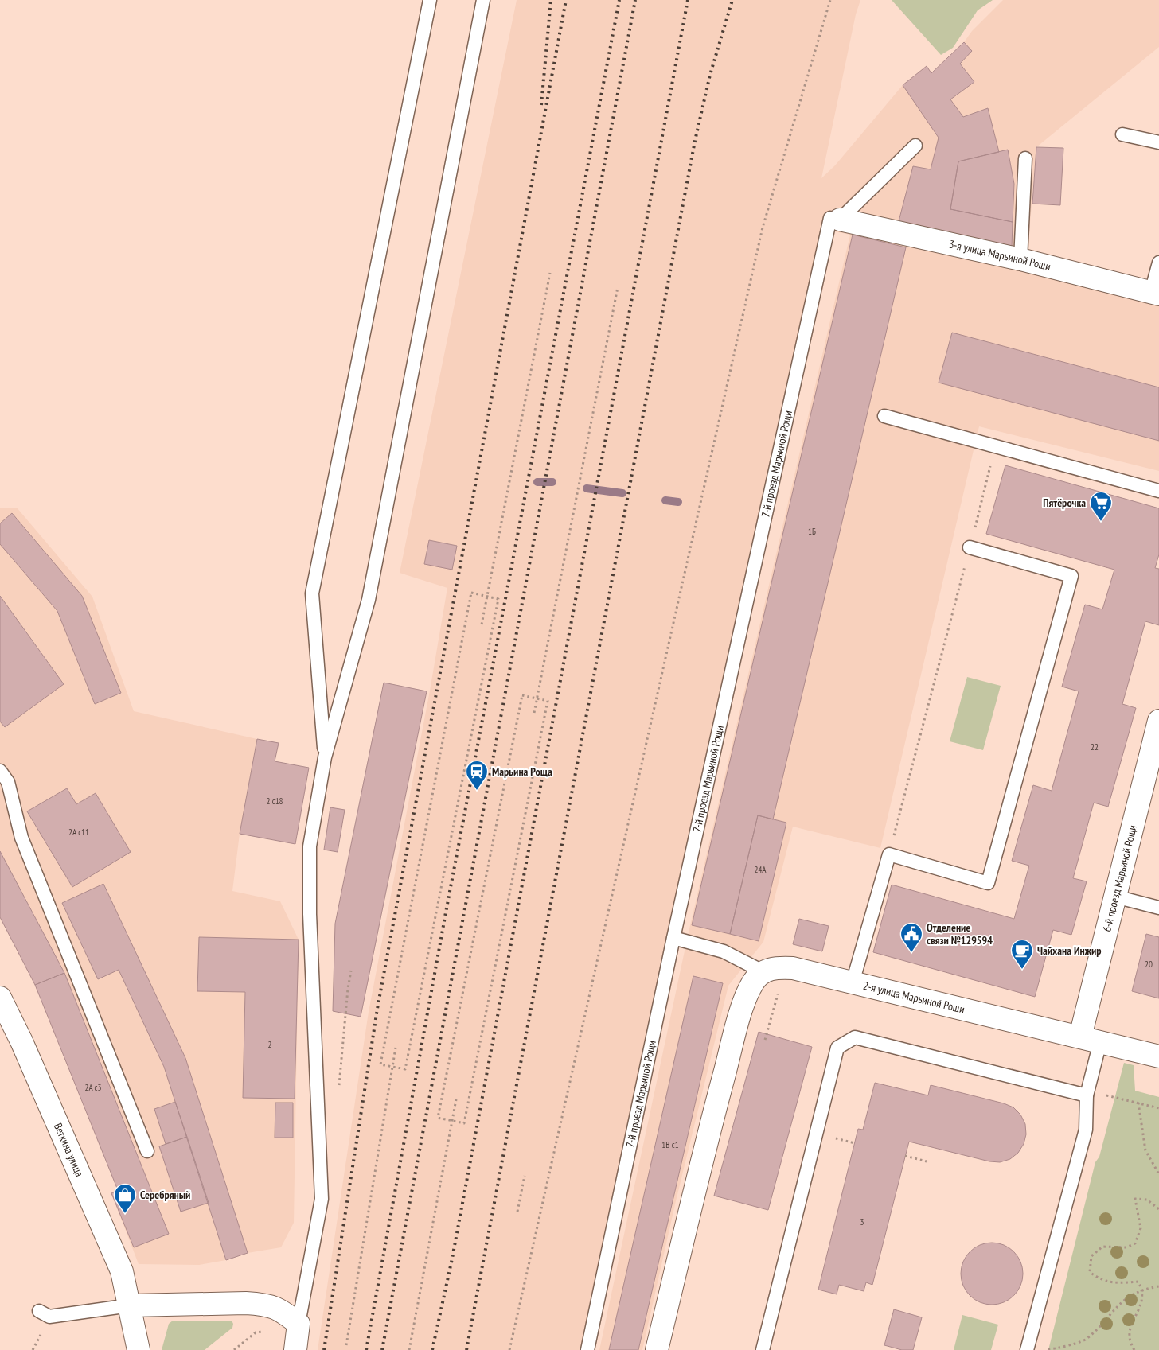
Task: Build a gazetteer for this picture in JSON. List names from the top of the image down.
{
  "streets": {
    "street": [
      "3-я улица Марьиной Рощи",
      "6-й проезд Марьиной Рощи",
      "2-я улица Марьиной Рощи",
      "Веткина улица"
    ],
    "lane": ["7-й проезд Марьиной Рощи"]
  },
  "crossings": [
    ["3-я улица Марьиной Рощи", "7-й проезд Марьиной Рощи"],
    ["6-й проезд Марьиной Рощи", "2-я улица Марьиной Рощи"]
  ],
  "places": {
    "supermarket": ["Пятёрочка"],
    "station": ["Марьина Роща"],
    "public building": ["Отделение связи №129594"],
    "cafe": ["Чайхана Инжир"],
    "shop": ["Серебряный"]
  },
  "house_numbers": [
    "1Б",
    "22",
    "2 с18",
    "2А с11",
    "24А",
    "20",
    "2",
    "2А с3",
    "1В с1",
    "3"
  ]
}
